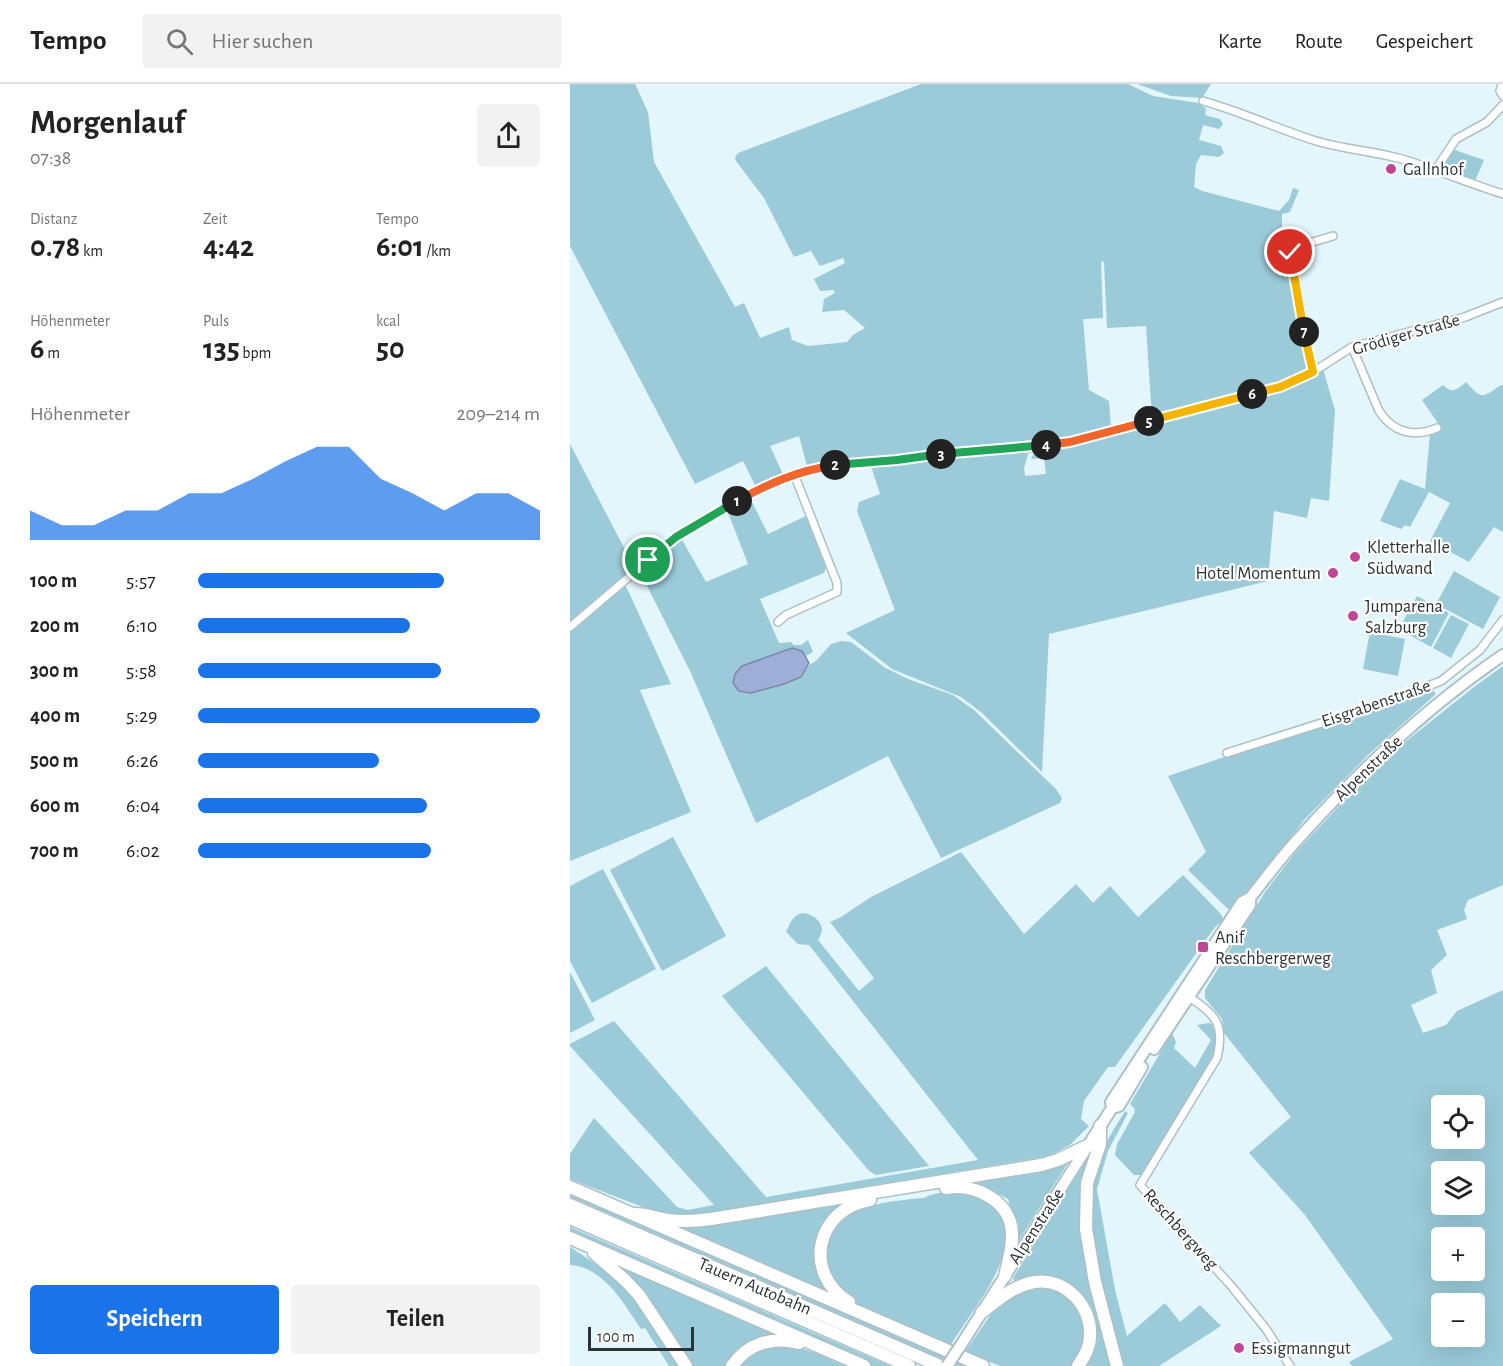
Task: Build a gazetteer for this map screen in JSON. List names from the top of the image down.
{
  "streets": {
    "highway": ["Tauern Autobahn"],
    "main road": ["Alpenstraße"],
    "street": ["Grödiger Straße", "Eisgrabenstraße", "Reschbergweg"]
  },
  "crossings": [
    ["Alpenstraße", "Reschbergweg"]
  ],
  "places": {
    "other": [
      "Gallnhof",
      "Kletterhalle Südwand",
      "Hotel Momentum",
      "Jumparena Salzburg",
      "Essigmanngut"
    ],
    "transit": ["Anif Reschbergerweg"]
  },
  "scale_bar": "100 m",
  "page": {
    "header": "Tempo",
    "search": "Hier suchen",
    "nav": ["Karte", "Route", "Gespeichert"],
    "heading": ["Morgenlauf", "07:38"],
    "stats": [
      ["Distanz", "0.78 km"],
      ["Zeit", "4:42"],
      ["Tempo", "6:01 /km"],
      ["Höhenmeter", "6 m"],
      ["Puls", "135 bpm"],
      ["kcal", "50"]
    ],
    "pins": [
      "7",
      "6",
      "5",
      "4",
      "3",
      "2",
      "1"
    ],
    "chart": ["Höhenmeter", "209–214 m"],
    "list": [
      {
        "name": "100 m",
        "note": "5:57"
      },
      {
        "name": "200 m",
        "note": "6:10"
      },
      {
        "name": "300 m",
        "note": "5:58"
      },
      {
        "name": "400 m",
        "note": "5:29"
      },
      {
        "name": "500 m",
        "note": "6:26"
      },
      {
        "name": "600 m",
        "note": "6:04"
      },
      {
        "name": "700 m",
        "note": "6:02"
      }
    ],
    "map_buttons": ["+", "−"],
    "buttons": ["Speichern", "Teilen"],
    "scale": "100 m"
  }
}
